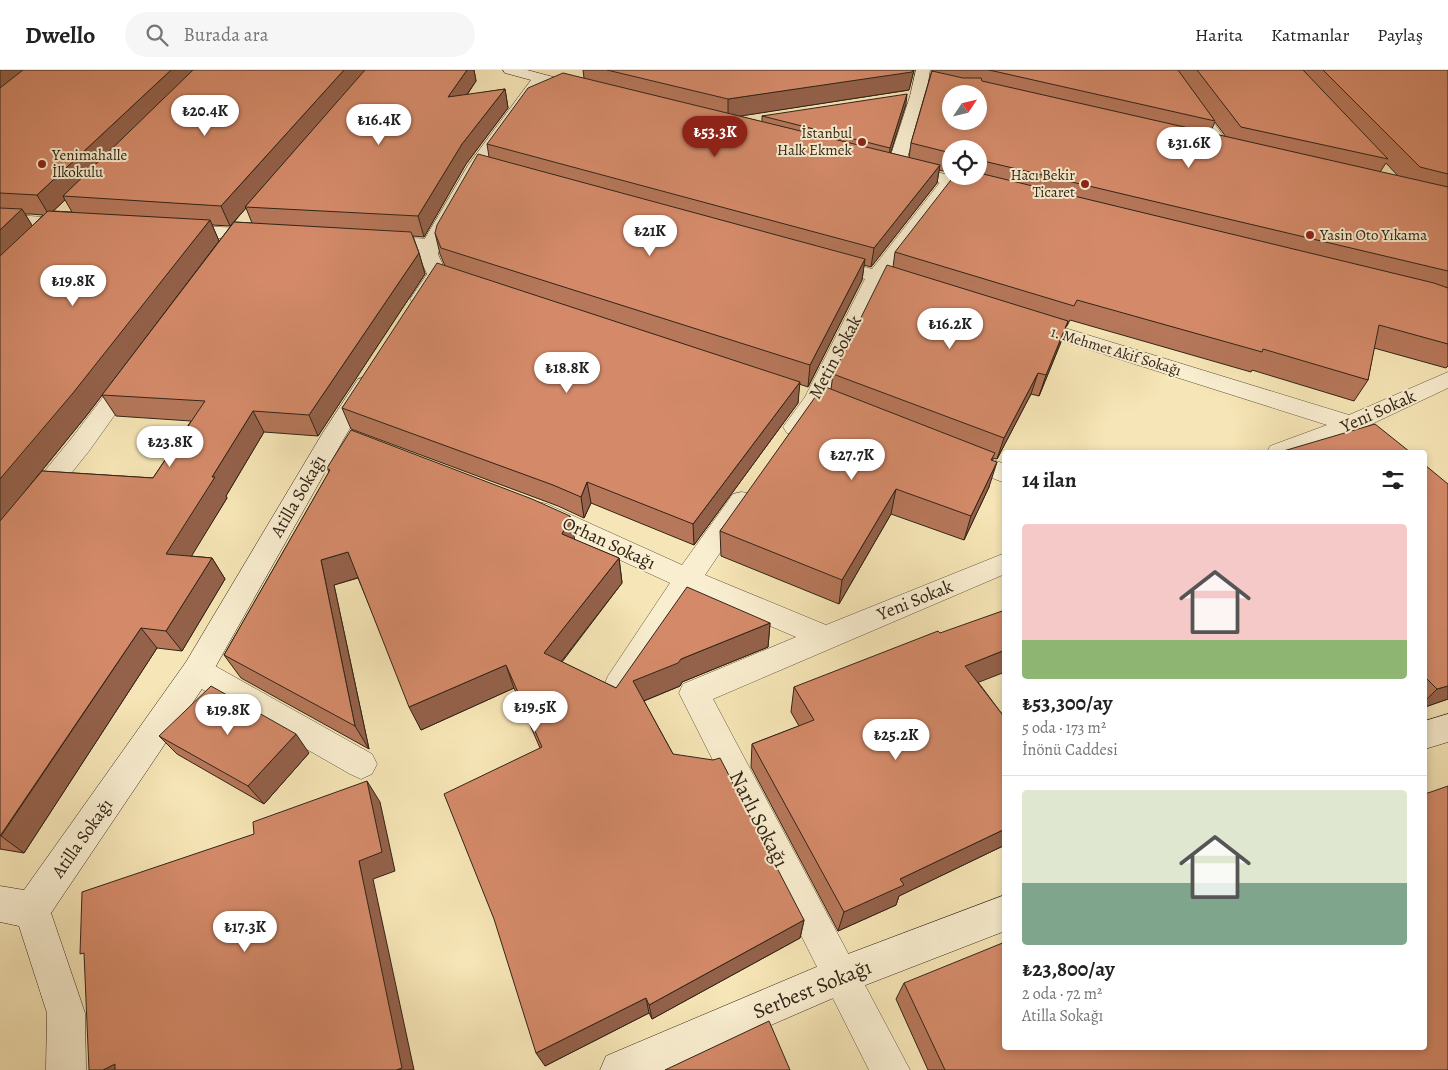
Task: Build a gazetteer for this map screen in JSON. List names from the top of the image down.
{
  "streets": {
    "street": [
      "1. Mehmet Akif Sokağı",
      "Metin Sokak",
      "Yeni Sokak",
      "Atilla Sokağı",
      "Orhan Sokağı",
      "Narlı Sokağı",
      "Serbest Sokağı"
    ]
  },
  "crossings": [
    ["1. Mehmet Akif Sokağı", "Yeni Sokak"],
    ["Yeni Sokak", "Orhan Sokağı"],
    ["Yeni Sokak", "Narlı Sokağı"],
    ["Orhan Sokağı", "Narlı Sokağı"],
    ["Narlı Sokağı", "Serbest Sokağı"]
  ],
  "places": [
    "İstanbul Halk Ekmek",
    "Yenimahalle İlkokulu",
    "Hacı Bekir Ticaret",
    "Yasin Oto Yıkama"
  ],
  "north": "top right",
  "page": {
    "header": "Dwello",
    "search": "Burada ara",
    "nav": ["Harita", "Katmanlar", "Paylaş"],
    "price": [
      "₺20.4K",
      "₺16.4K",
      "₺53.3K",
      "₺31.6K",
      "₺21K",
      "₺19.8K",
      "₺16.2K",
      "₺18.8K",
      "₺23.8K",
      "₺27.7K",
      "₺19.5K",
      "₺19.8K",
      "₺25.2K",
      "₺17.3K"
    ],
    "heading": "14 ilan",
    "list": [
      {
        "name": "₺53,300/ay",
        "note": "5 oda · 173 m² · İnönü Caddesi"
      },
      {
        "name": "₺23,800/ay",
        "note": "2 oda · 72 m² · Atilla Sokağı"
      }
    ]
  }
}
